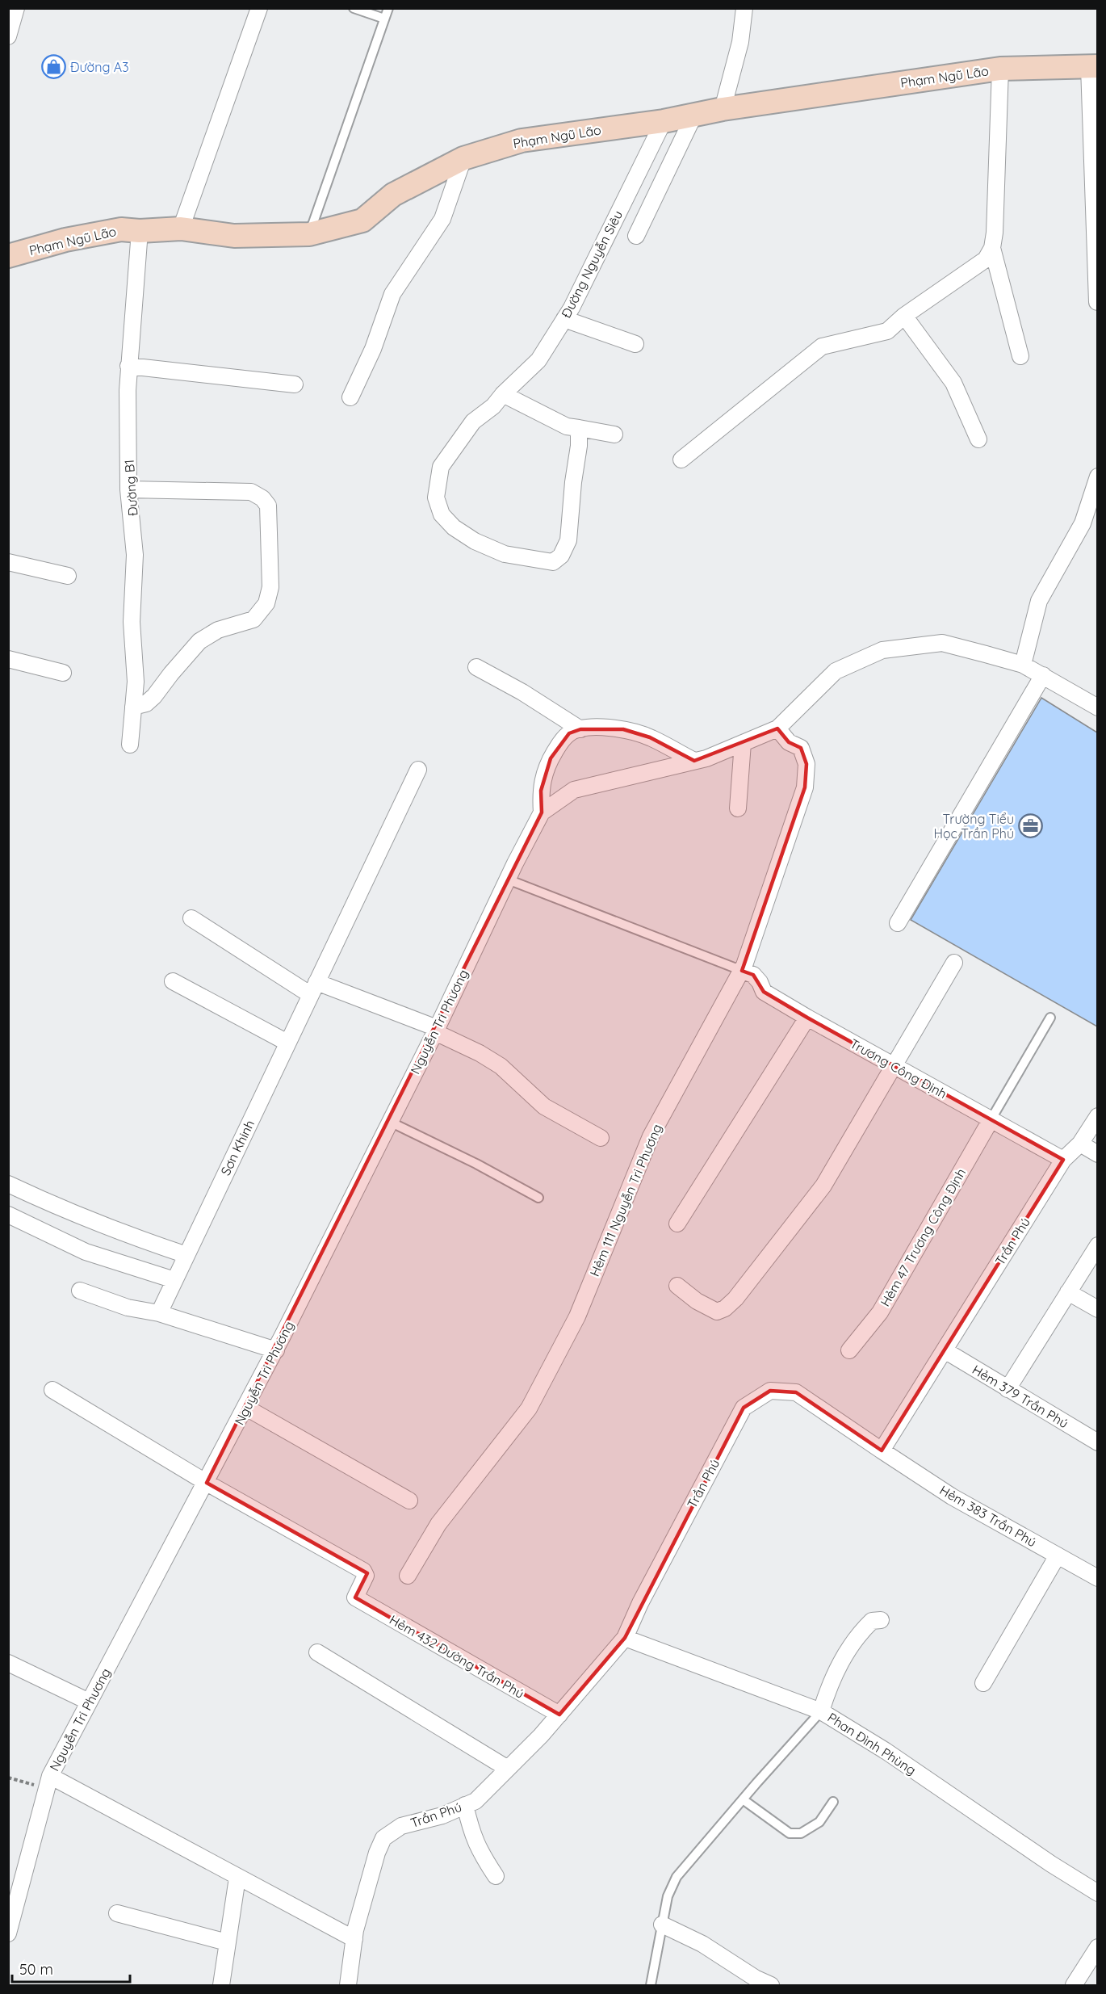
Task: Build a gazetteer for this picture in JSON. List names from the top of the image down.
{
  "streets": {
    "street": [
      "Phạm Ngũ Lão",
      "Đường Nguyễn Siêu",
      "Đường B1",
      "Nguyễn Tri Phương",
      "Trương Công Định",
      "Sơn Khinh",
      "Hẻm 111 Nguyễn Tri Phương",
      "Hẻm 47 Trương Công Định",
      "Trần Phú",
      "Hẻm 379 Trần Phú",
      "Hẻm 383 Trần Phú",
      "Hẻm 432 Đường Trần Phú",
      "Phan Đình Phùng"
    ]
  },
  "crossings": [
    ["Phạm Ngũ Lão", "Đường Nguyễn Siêu"],
    ["Phạm Ngũ Lão", "Đường B1"],
    ["Nguyễn Tri Phương", "Hẻm 111 Nguyễn Tri Phương"],
    ["Nguyễn Tri Phương", "Hẻm 432 Đường Trần Phú"],
    ["Trương Công Định", "Hẻm 111 Nguyễn Tri Phương"],
    ["Trương Công Định", "Hẻm 47 Trương Công Định"],
    ["Trương Công Định", "Trần Phú"],
    ["Trần Phú", "Hẻm 379 Trần Phú"],
    ["Trần Phú", "Hẻm 383 Trần Phú"],
    ["Trần Phú", "Hẻm 432 Đường Trần Phú"],
    ["Trần Phú", "Phan Đình Phùng"]
  ],
  "places": {
    "shop": ["Đường A3"],
    "office": ["Trường Tiểu Học Trần Phú"]
  },
  "scale_bar": "50 m"
}
